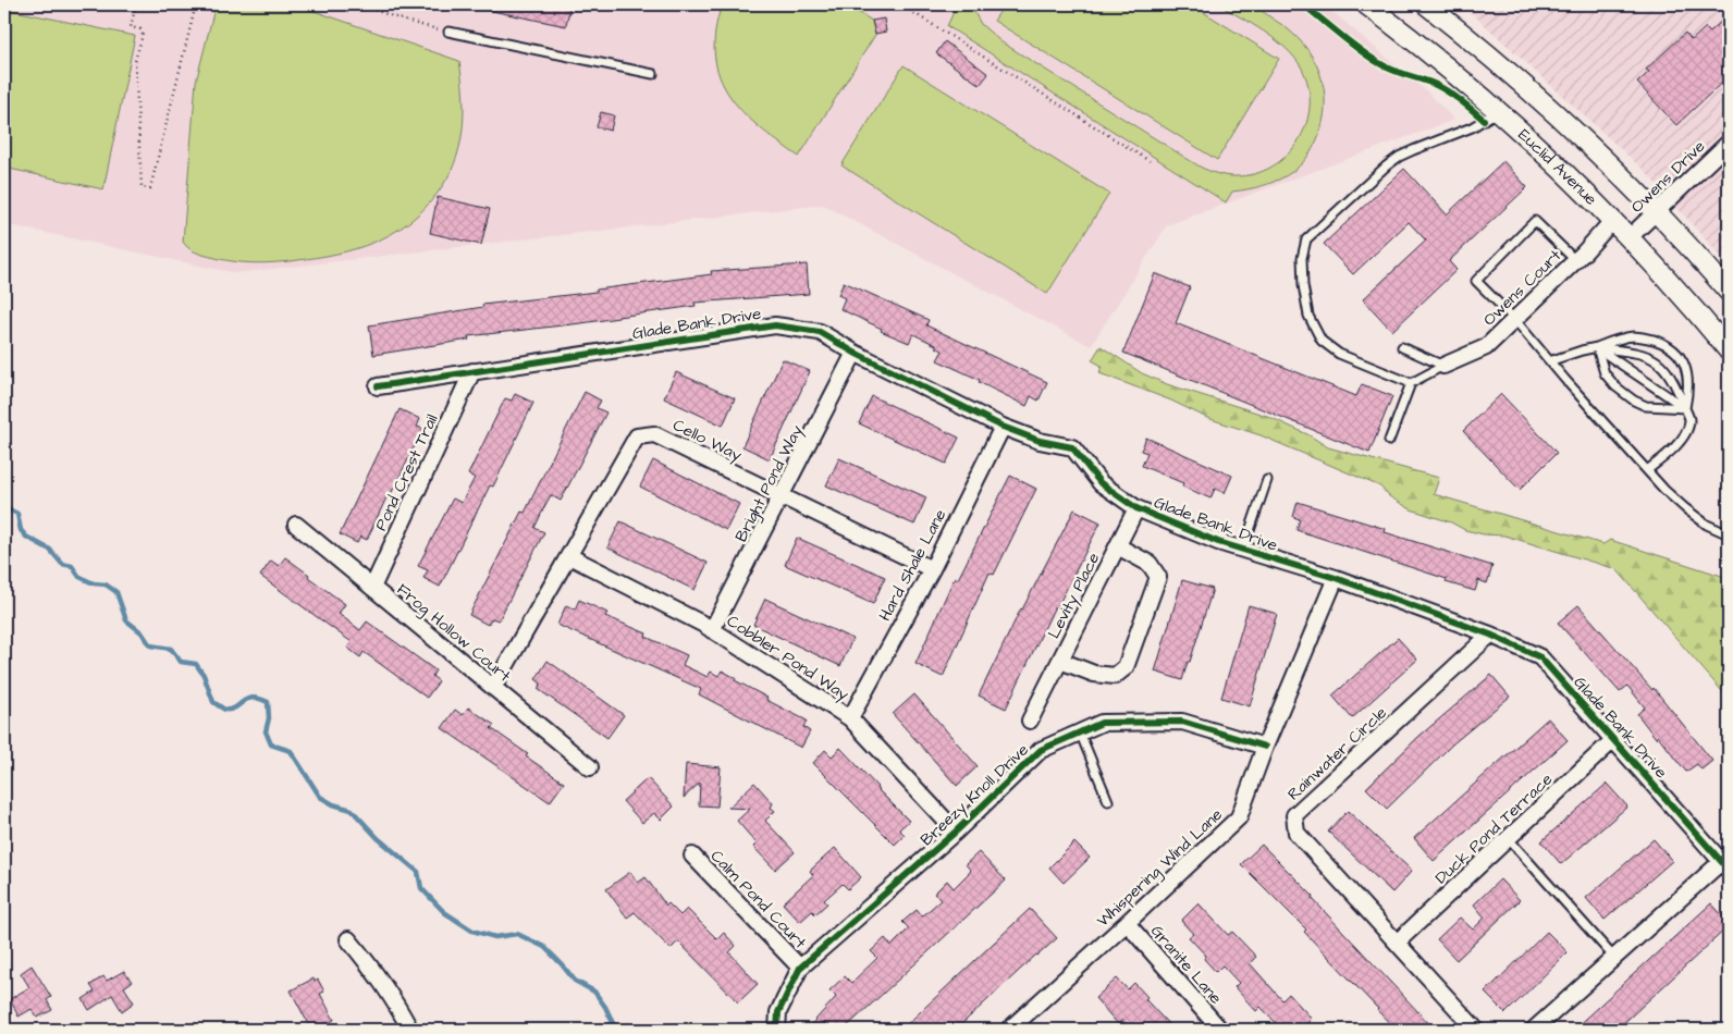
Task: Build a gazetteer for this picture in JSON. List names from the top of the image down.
{
  "streets": {
    "street": [
      "Euclid Avenue",
      "Owens Drive",
      "Owens Court",
      "Glade Bank Drive",
      "Cello Way",
      "Pond Crest Trail",
      "Bright Pond Way",
      "Hard Shale Lane",
      "Levity Place",
      "Frog Hollow Court",
      "Cobbler Pond Way",
      "Rainwater Circle",
      "Breezy Knoll Drive",
      "Duck Pond Terrace",
      "Whispering Wind Lane",
      "Calm Pond Court",
      "Granite Lane"
    ]
  },
  "crossings": [
    ["Euclid Avenue", "Owens Drive"],
    ["Euclid Avenue", "Owens Court"],
    ["Glade Bank Drive", "Pond Crest Trail"],
    ["Glade Bank Drive", "Bright Pond Way"],
    ["Glade Bank Drive", "Hard Shale Lane"],
    ["Glade Bank Drive", "Levity Place"],
    ["Glade Bank Drive", "Rainwater Circle"],
    ["Glade Bank Drive", "Duck Pond Terrace"],
    ["Glade Bank Drive", "Whispering Wind Lane"],
    ["Cello Way", "Bright Pond Way"],
    ["Cello Way", "Hard Shale Lane"],
    ["Cello Way", "Frog Hollow Court"],
    ["Cello Way", "Cobbler Pond Way"],
    ["Pond Crest Trail", "Frog Hollow Court"],
    ["Bright Pond Way", "Cobbler Pond Way"],
    ["Hard Shale Lane", "Cobbler Pond Way"],
    ["Cobbler Pond Way", "Breezy Knoll Drive"],
    ["Rainwater Circle", "Duck Pond Terrace"],
    ["Breezy Knoll Drive", "Whispering Wind Lane"],
    ["Breezy Knoll Drive", "Calm Pond Court"],
    ["Whispering Wind Lane", "Granite Lane"]
  ]
}
